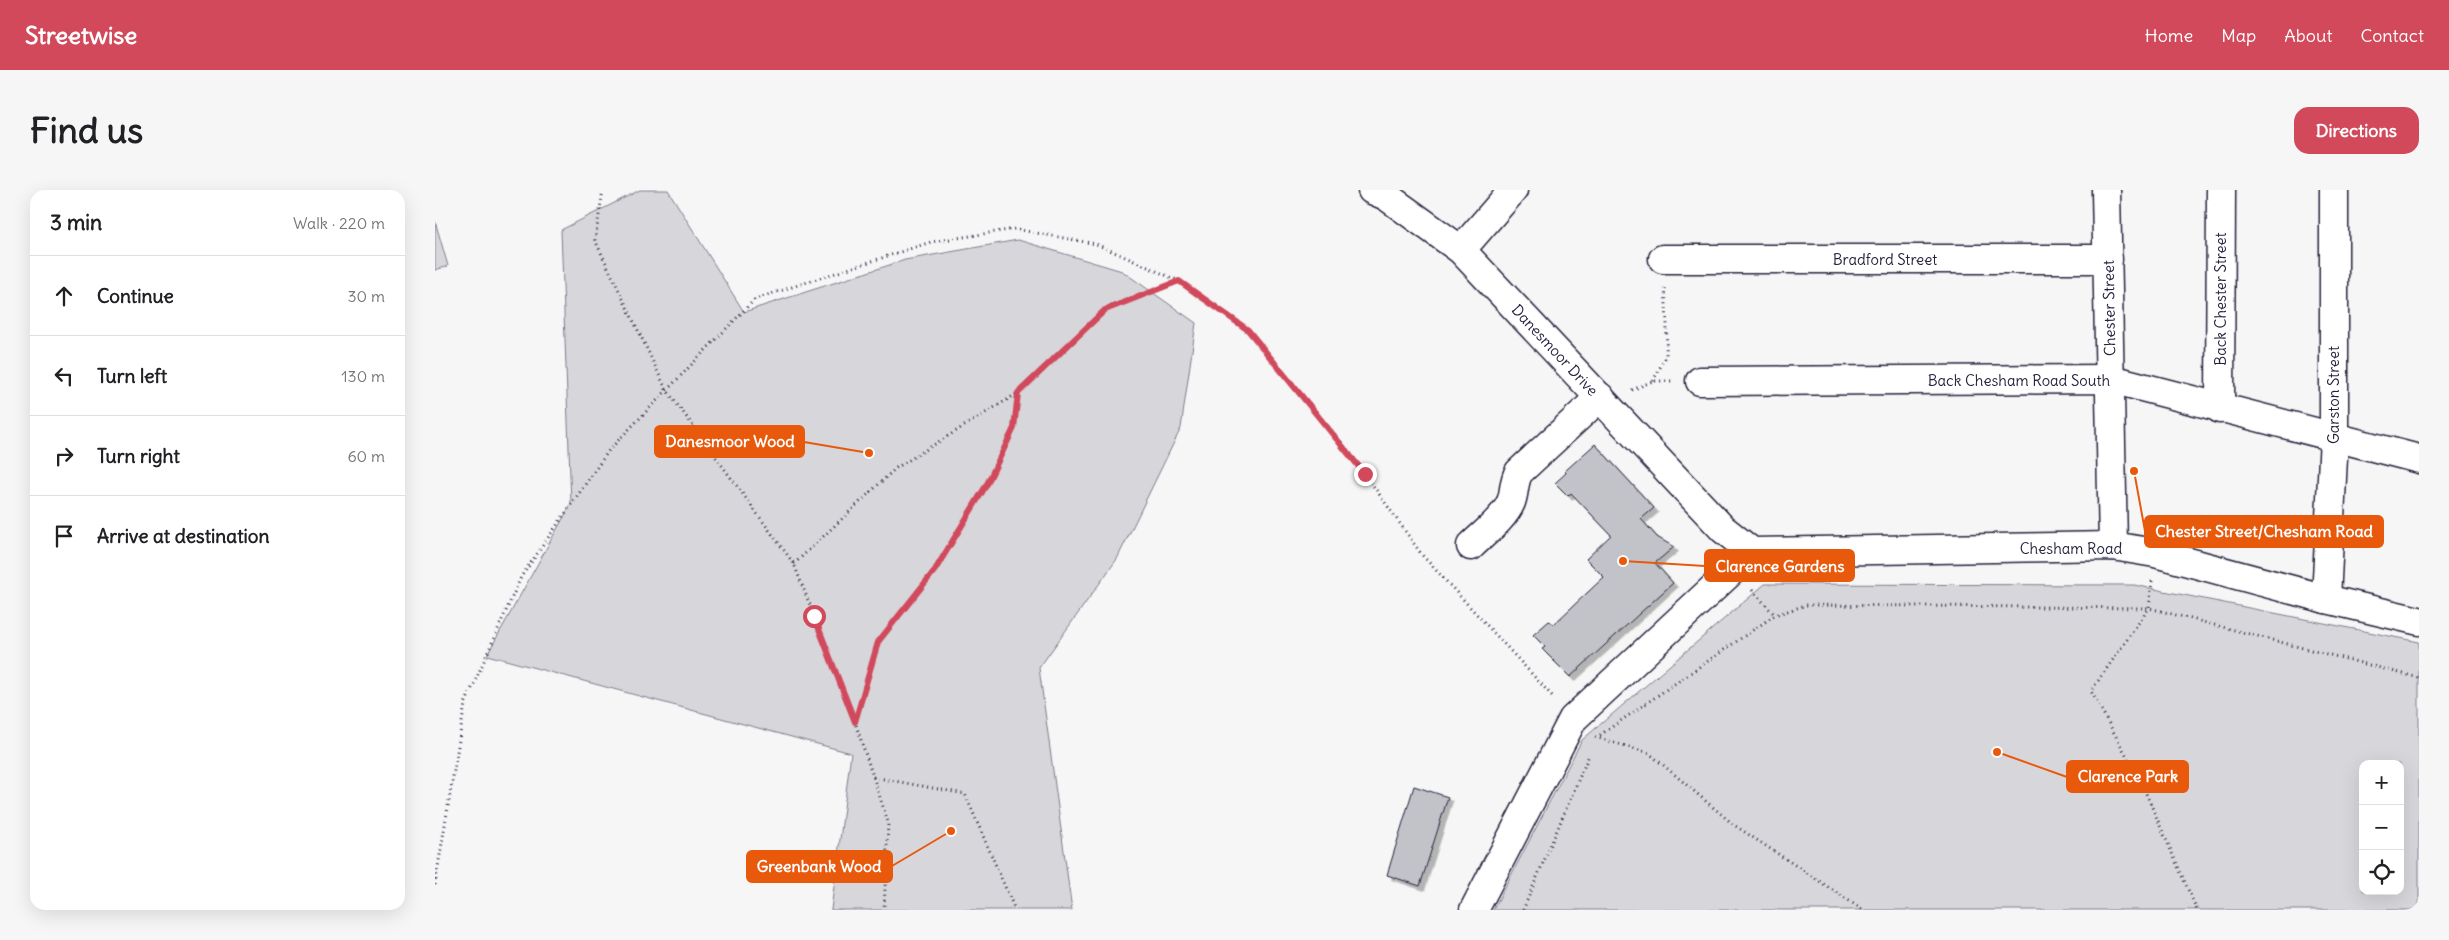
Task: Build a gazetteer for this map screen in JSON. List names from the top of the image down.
{
  "streets": {
    "street": [
      "Bradford Street",
      "Back Chester Street",
      "Chester Street",
      "Danesmoor Drive",
      "Back Chesham Road South",
      "Garston Street",
      "Chesham Road"
    ]
  },
  "crossings": [
    ["Bradford Street", "Chester Street"],
    ["Back Chester Street", "Back Chesham Road South"],
    ["Chester Street", "Back Chesham Road South"],
    ["Chester Street", "Chesham Road"],
    ["Danesmoor Drive", "Chesham Road"],
    ["Back Chesham Road South", "Garston Street"],
    ["Garston Street", "Chesham Road"]
  ],
  "places": [
    "Danesmoor Wood",
    "Chester Street/Chesham Road",
    "Clarence Gardens",
    "Clarence Park",
    "Greenbank Wood"
  ],
  "page": {
    "header": "Streetwise",
    "nav": [
      "Home",
      "Map",
      "About",
      "Contact"
    ],
    "buttons": "Directions",
    "title": "Find us",
    "heading": ["3 min", "Walk · 220 m"],
    "list": [
      ["Continue", "30 m"],
      ["Turn left", "130 m"],
      ["Turn right", "60 m"],
      "Arrive at destination"
    ],
    "map_buttons": ["+", "−"]
  }
}
